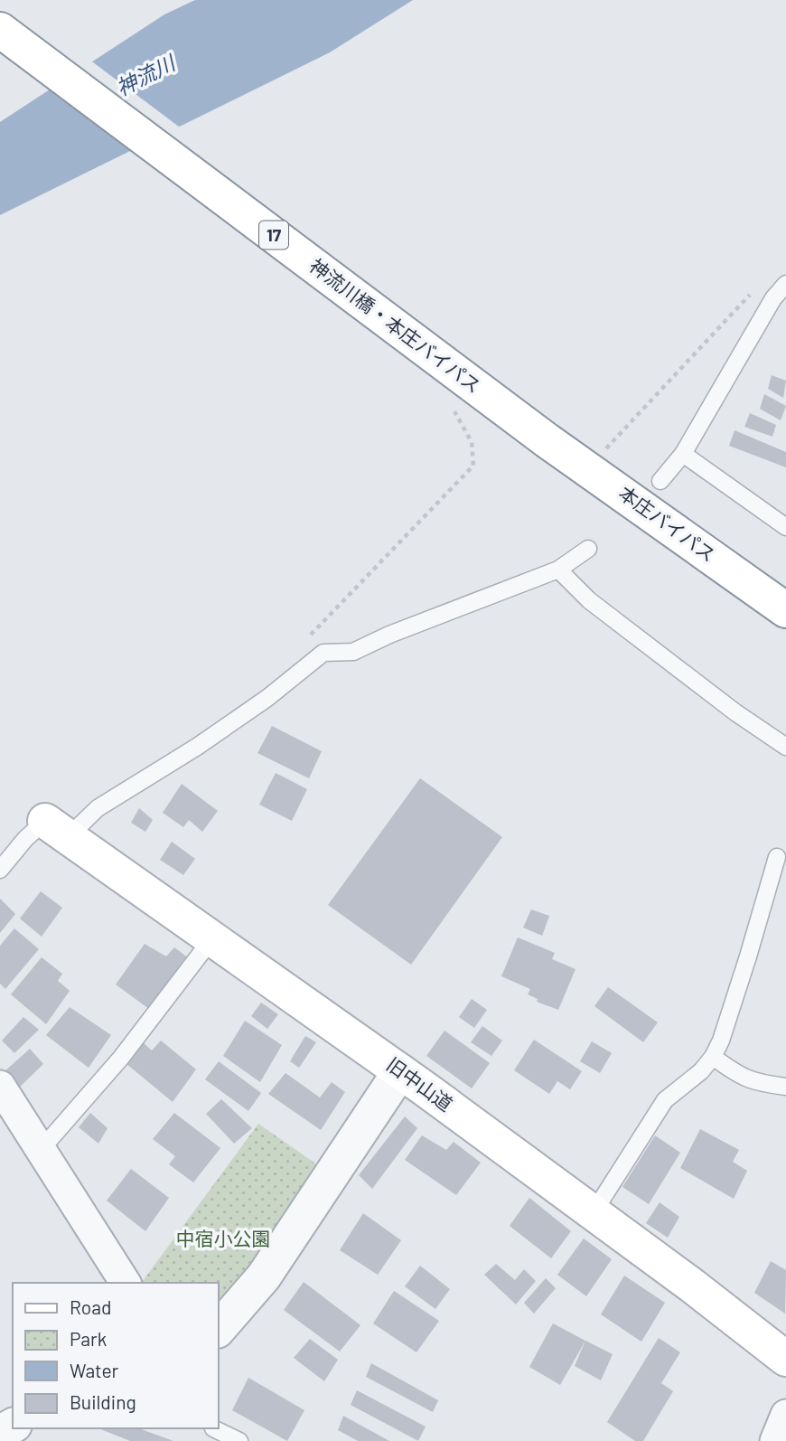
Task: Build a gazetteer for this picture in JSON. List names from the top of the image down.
{
  "streets": {
    "main road": [
      "17",
      "神流川橋・本庄バイパス",
      "本庄バイパス",
      "旧中山道"
    ]
  },
  "crossings": [
    ["神流川橋・本庄バイパス", "本庄バイパス"]
  ],
  "water": ["神流川"],
  "parks": ["中宿小公園"],
  "legend": [
    "Road",
    "Park",
    "Water",
    "Building"
  ]
}
